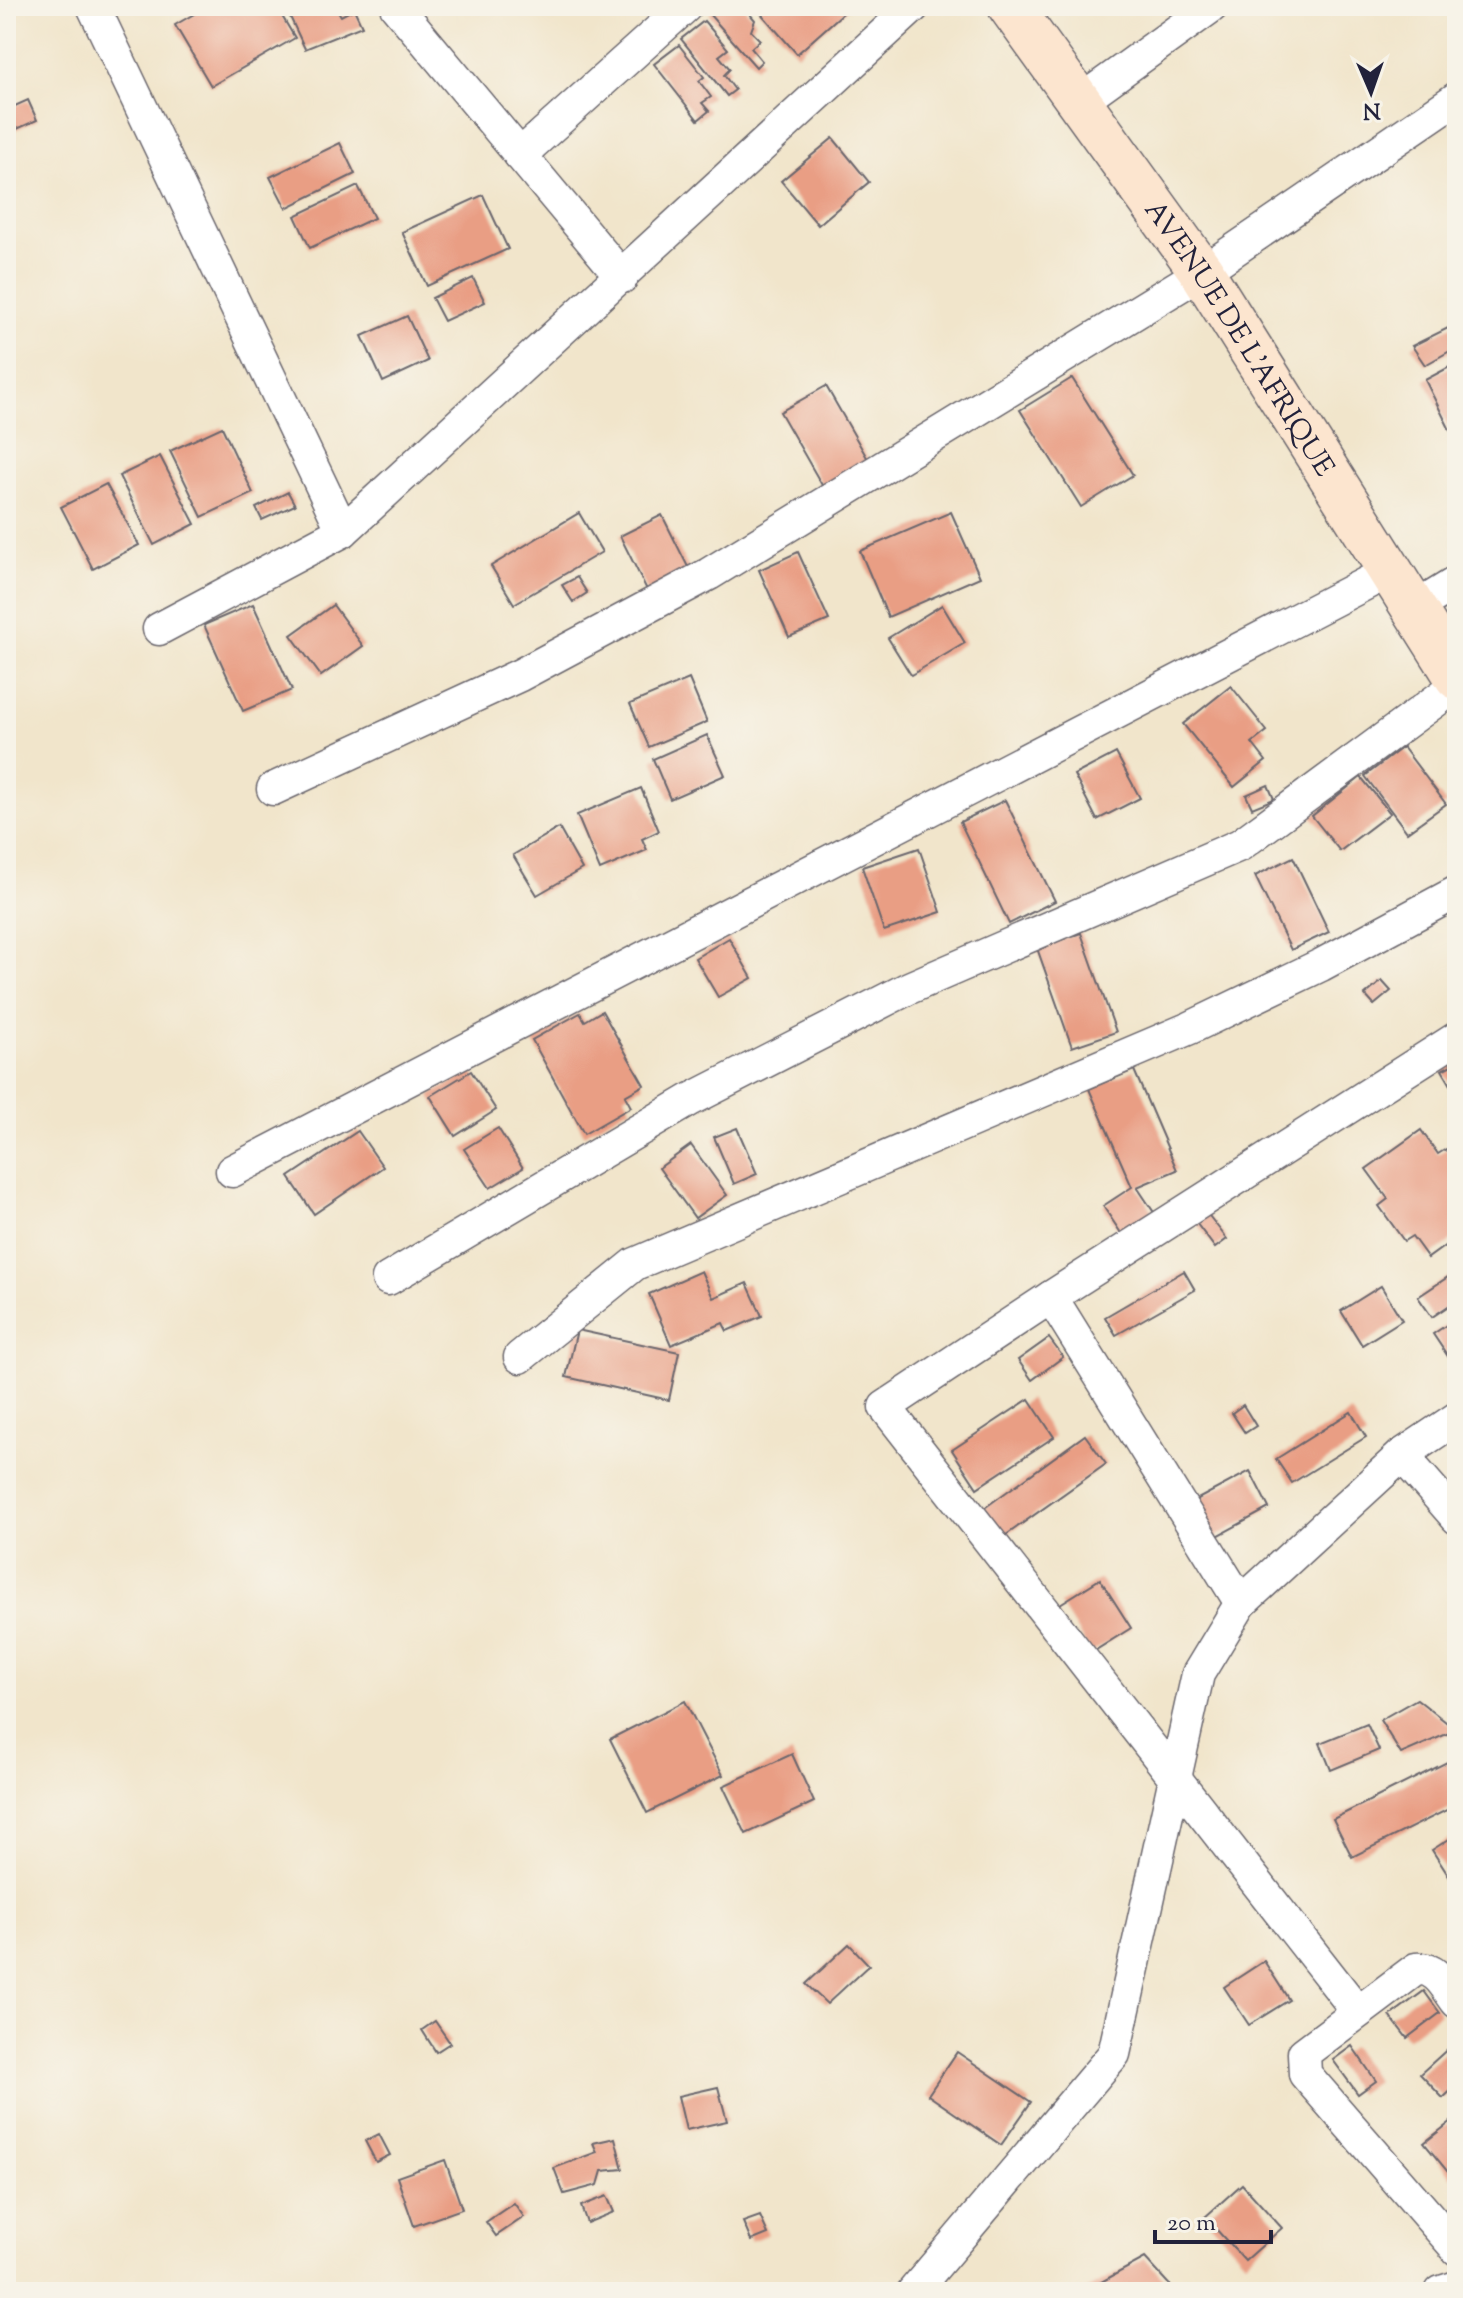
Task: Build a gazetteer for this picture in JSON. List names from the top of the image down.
{
  "streets": {
    "main road": ["AVENUE DE L'AFRIQUE"]
  },
  "scale_bar": "20 m",
  "north": "bottom"
}
